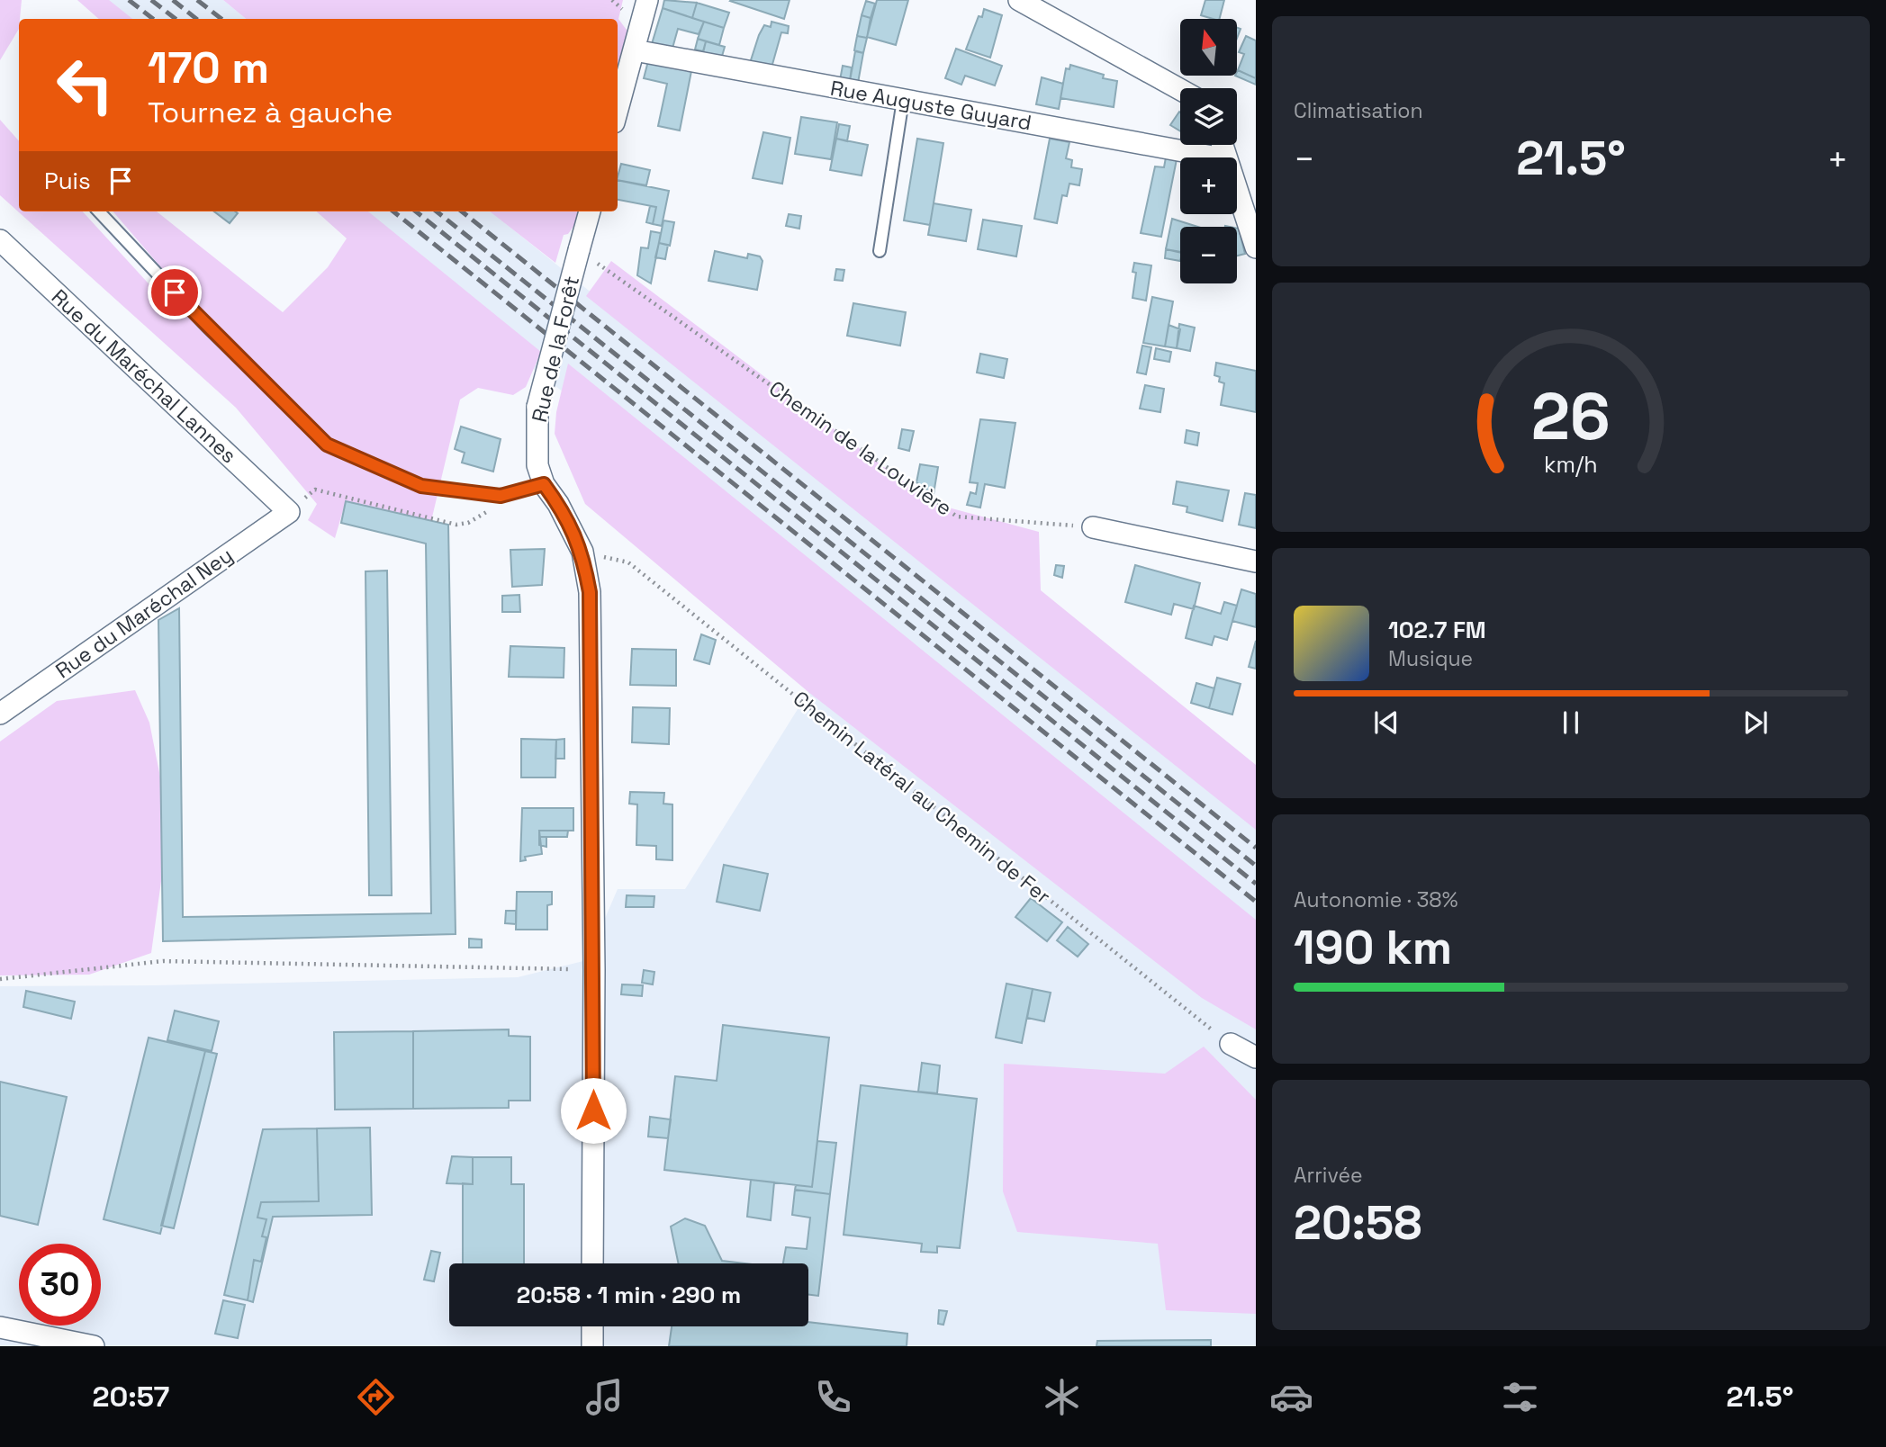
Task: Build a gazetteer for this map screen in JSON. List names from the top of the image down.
{
  "streets": {
    "street": [
      "Rue Auguste Guyard",
      "Rue de la Forêt",
      "Rue du Maréchal Lannes",
      "Rue du Maréchal Ney"
    ],
    "path": ["Chemin de la Louvière", "Chemin Latéral au Chemin de Fer"]
  },
  "crossings": [
    ["Rue de la Forêt", "Chemin de la Louvière"],
    ["Rue de la Forêt", "Chemin Latéral au Chemin de Fer"],
    ["Rue du Maréchal Lannes", "Rue du Maréchal Ney"]
  ],
  "north": "top",
  "page": {
    "tile": [
      "Climatisation",
      ["Autonomie · 38%", "190 km"],
      ["Arrivée", "20:58"]
    ],
    "map_buttons": ["+", "−"],
    "turn": ["170 m", "Tournez à gauche"],
    "heat": ["−", "21.5°", "+"],
    "then": "Puis",
    "song": ["102.7 FM", "Musique"],
    "limit": "30",
    "trip": "20:58 · 1 min · 290 m",
    "tabs": ["20:57", "21.5°"],
    "gauge": ["26", "km/h"]
  }
}
